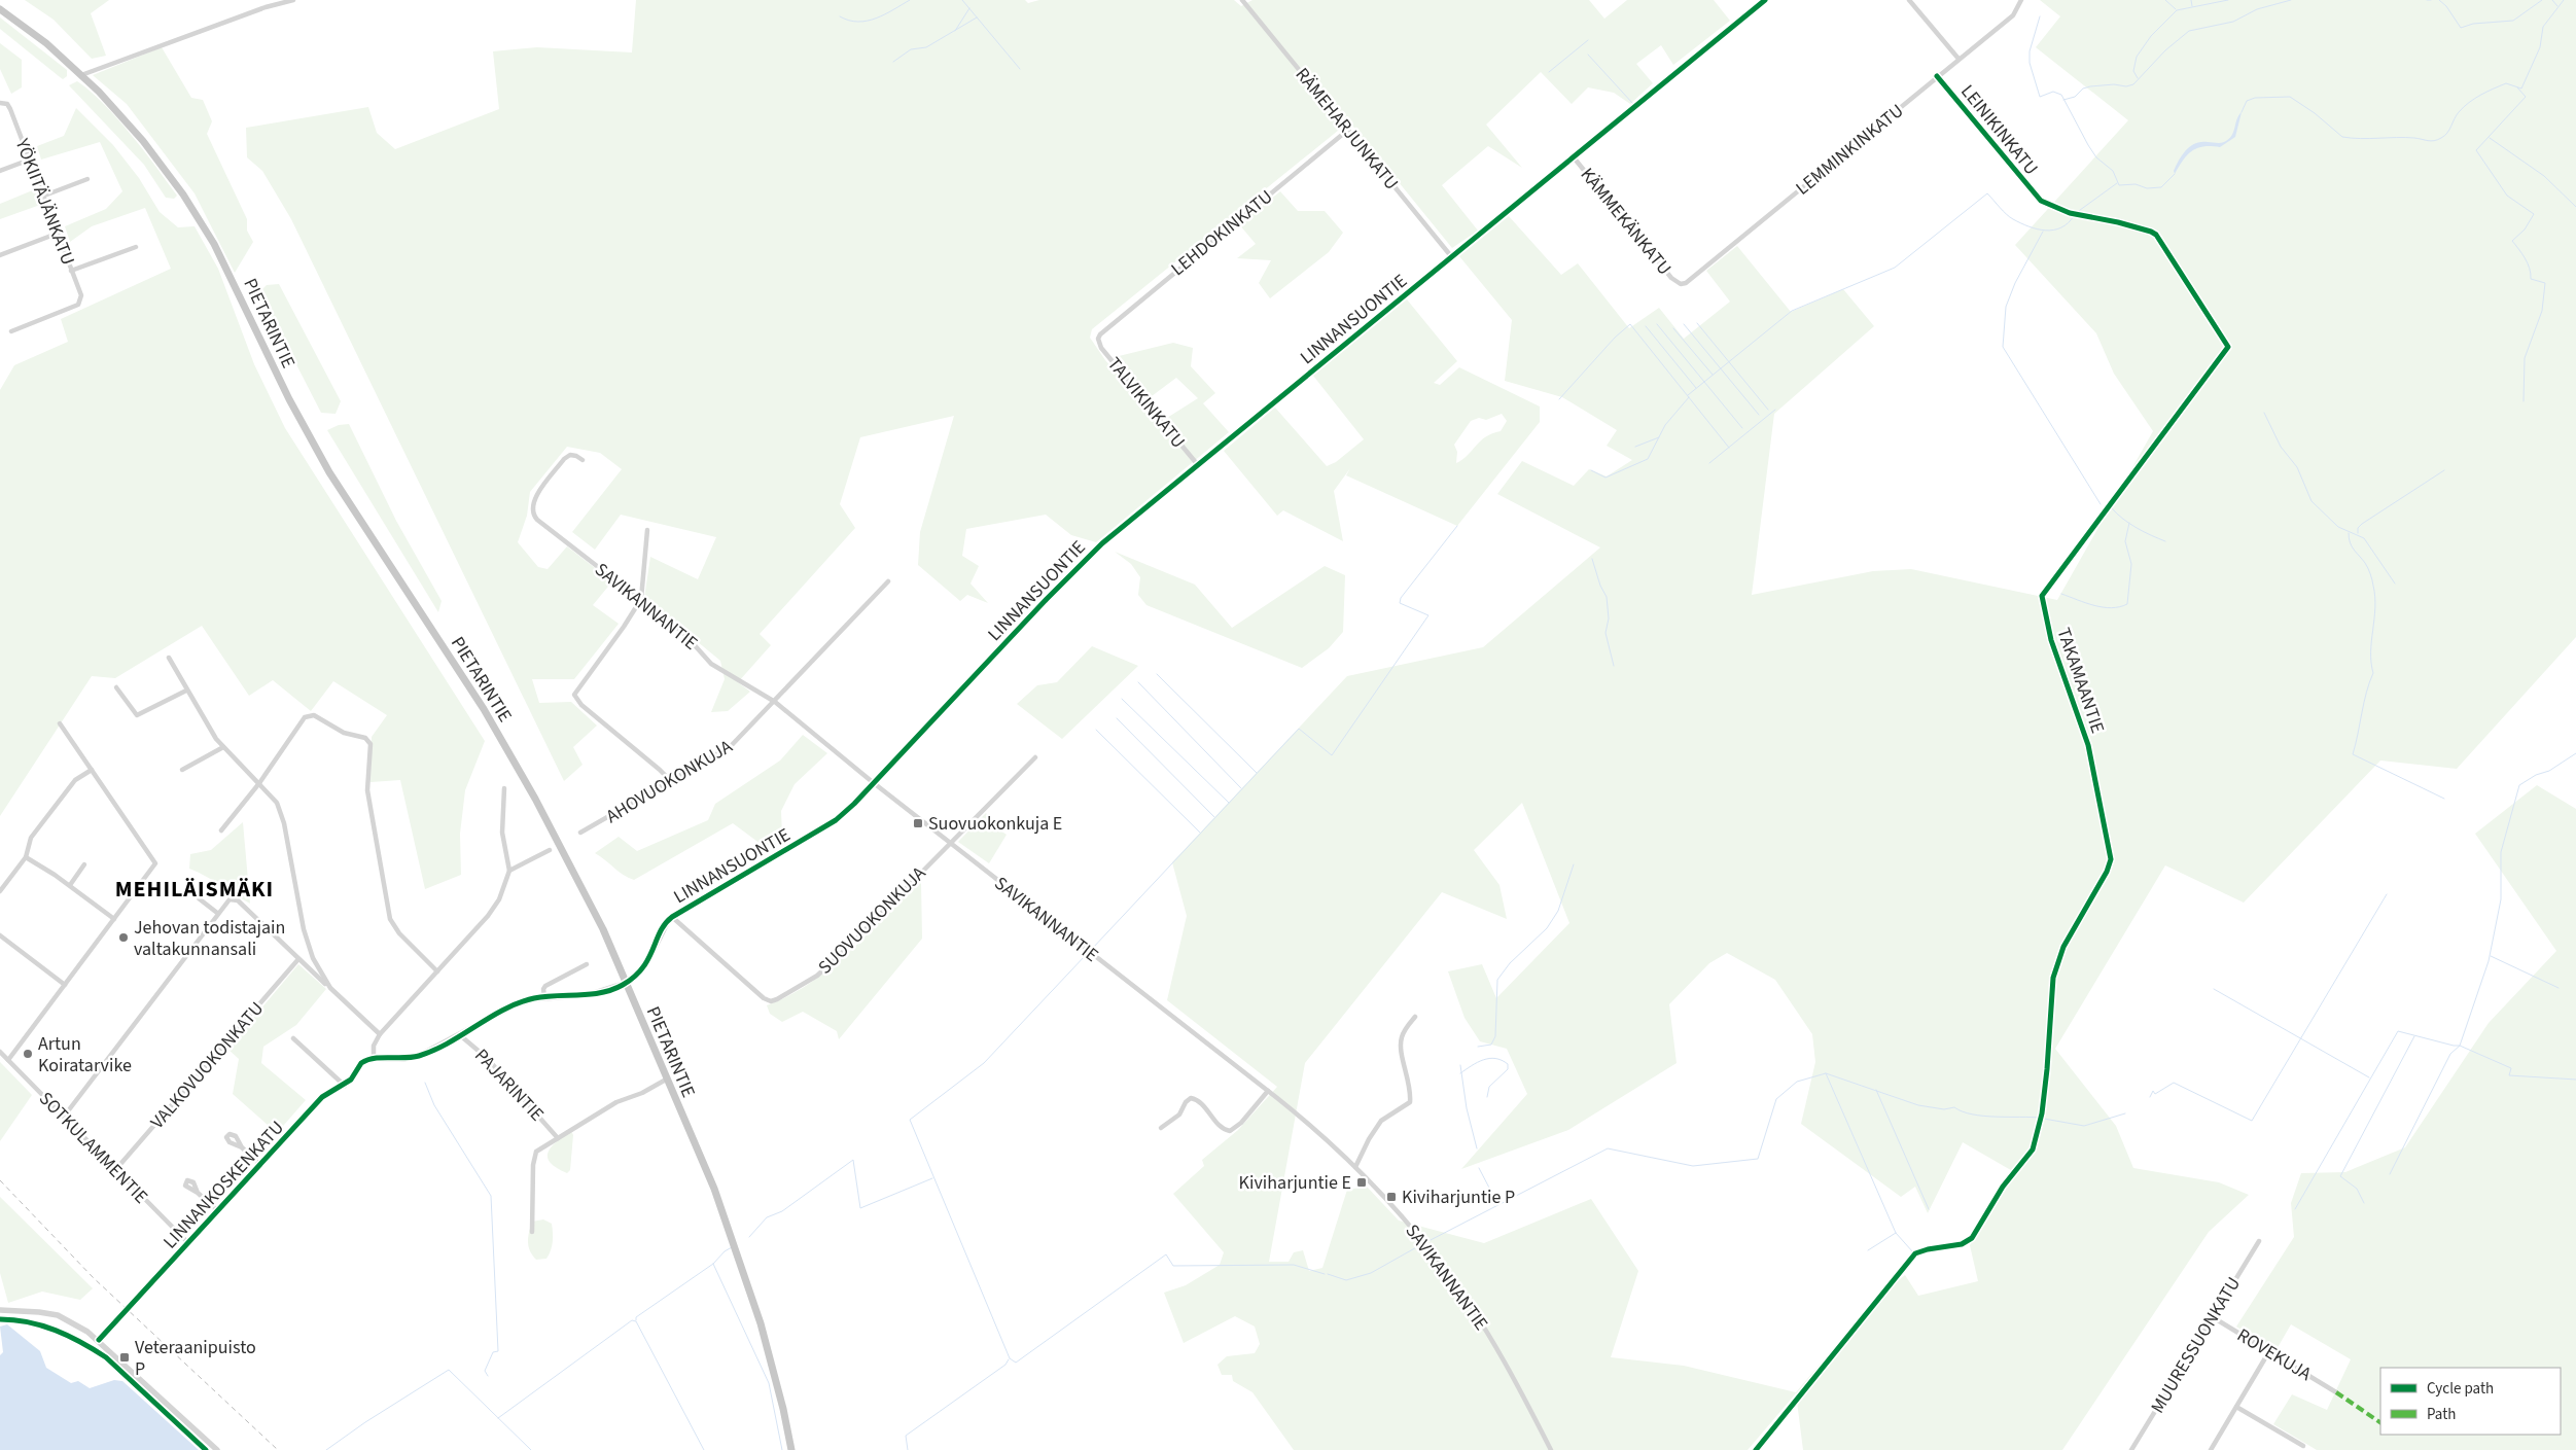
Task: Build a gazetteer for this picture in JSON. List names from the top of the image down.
{
  "streets": {
    "main road": ["PIETARINTIE"],
    "street": [
      "RÄMEHARJUNKATU",
      "LEINIKINKATU",
      "LEMMINKINKATU",
      "YÖKIITÄJÄNKATU",
      "KÄMMEKÄNKATU",
      "LEHDOKINKATU",
      "LINNANSUONTIE",
      "TALVIKINKATU",
      "SAVIKANNANTIE",
      "TAKAMAANTIE",
      "AHOVUOKONKUJA",
      "SUOVUOKONKUJA",
      "VALKOVUOKONKATU",
      "PAJARINTIE",
      "SOTKULAMMENTIE",
      "LINNANKOSKENKATU",
      "MUURESSUONKATU",
      "ROVEKUJA"
    ]
  },
  "crossings": [
    ["RÄMEHARJUNKATU", "LEHDOKINKATU"],
    ["RÄMEHARJUNKATU", "LINNANSUONTIE"],
    ["LEINIKINKATU", "LEMMINKINKATU"],
    ["LEINIKINKATU", "TAKAMAANTIE"],
    ["LEMMINKINKATU", "KÄMMEKÄNKATU"],
    ["KÄMMEKÄNKATU", "LINNANSUONTIE"],
    ["LEHDOKINKATU", "TALVIKINKATU"],
    ["LINNANSUONTIE", "PIETARINTIE"],
    ["LINNANSUONTIE", "TALVIKINKATU"],
    ["LINNANSUONTIE", "SAVIKANNANTIE"],
    ["LINNANSUONTIE", "SUOVUOKONKUJA"],
    ["LINNANSUONTIE", "PAJARINTIE"],
    ["LINNANSUONTIE", "LINNANKOSKENKATU"],
    ["PIETARINTIE", "PAJARINTIE"],
    ["SAVIKANNANTIE", "AHOVUOKONKUJA"],
    ["SAVIKANNANTIE", "SUOVUOKONKUJA"],
    ["VALKOVUOKONKATU", "SOTKULAMMENTIE"],
    ["SOTKULAMMENTIE", "LINNANKOSKENKATU"],
    ["MUURESSUONKATU", "ROVEKUJA"]
  ],
  "districts": ["MEHILÄISMÄKI"],
  "places": {
    "transit": [
      "Suovuokonkuja E",
      "Kiviharjuntie E",
      "Kiviharjuntie P",
      "Veteraanipuisto P"
    ],
    "other": ["Jehovan todistajain valtakunnansali", "Artun Koiratarvike"]
  },
  "legend": ["Cycle path", "Path"]
}
